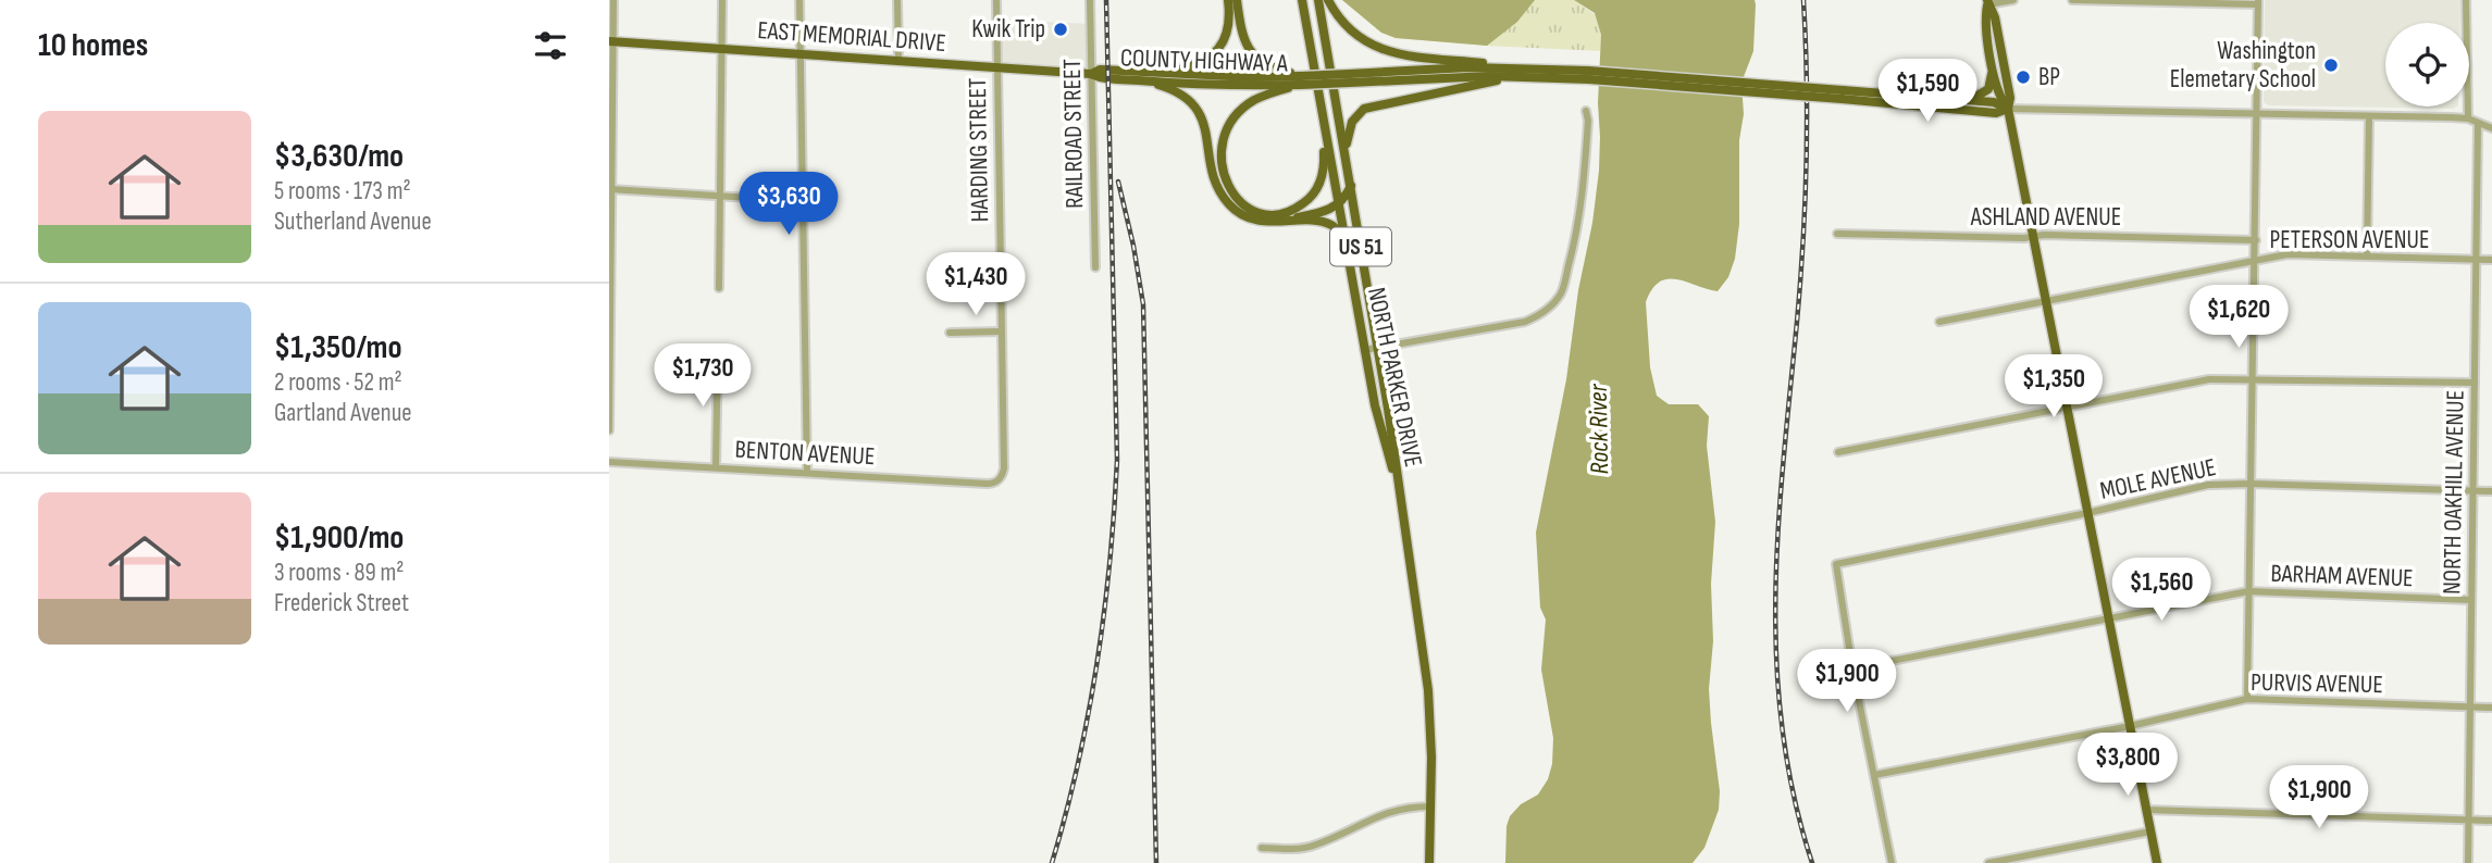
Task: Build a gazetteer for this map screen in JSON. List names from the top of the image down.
{
  "streets": {
    "main road": [
      "EAST MEMORIAL DRIVE",
      "COUNTY HIGHWAY A",
      "US 51",
      "NORTH PARKER DRIVE"
    ],
    "street": [
      "RAILROAD STREET",
      "HARDING STREET",
      "ASHLAND AVENUE",
      "PETERSON AVENUE",
      "BENTON AVENUE",
      "MOLE AVENUE",
      "NORTH OAKHILL AVENUE",
      "BARHAM AVENUE",
      "PURVIS AVENUE"
    ]
  },
  "crossings": [
    ["EAST MEMORIAL DRIVE", "COUNTY HIGHWAY A"],
    ["EAST MEMORIAL DRIVE", "RAILROAD STREET"],
    ["EAST MEMORIAL DRIVE", "HARDING STREET"],
    ["COUNTY HIGHWAY A", "RAILROAD STREET"],
    ["HARDING STREET", "BENTON AVENUE"],
    ["PETERSON AVENUE", "NORTH OAKHILL AVENUE"],
    ["MOLE AVENUE", "NORTH OAKHILL AVENUE"],
    ["MOLE AVENUE", "BARHAM AVENUE"],
    ["NORTH OAKHILL AVENUE", "BARHAM AVENUE"],
    ["NORTH OAKHILL AVENUE", "PURVIS AVENUE"]
  ],
  "water": ["Rock River"],
  "places": ["Kwik Trip", "Washington Elemetary School", "BP"],
  "page": {
    "heading": "10 homes",
    "price": [
      "$1,590",
      "$3,630",
      "$1,430",
      "$1,620",
      "$1,730",
      "$1,350",
      "$1,560",
      "$1,900",
      "$3,800",
      "$1,900"
    ],
    "list": [
      {
        "name": "$3,630/mo",
        "note": "5 rooms · 173 m² · Sutherland Avenue"
      },
      {
        "name": "$1,350/mo",
        "note": "2 rooms · 52 m² · Gartland Avenue"
      },
      {
        "name": "$1,900/mo",
        "note": "3 rooms · 89 m² · Frederick Street"
      }
    ]
  }
}
